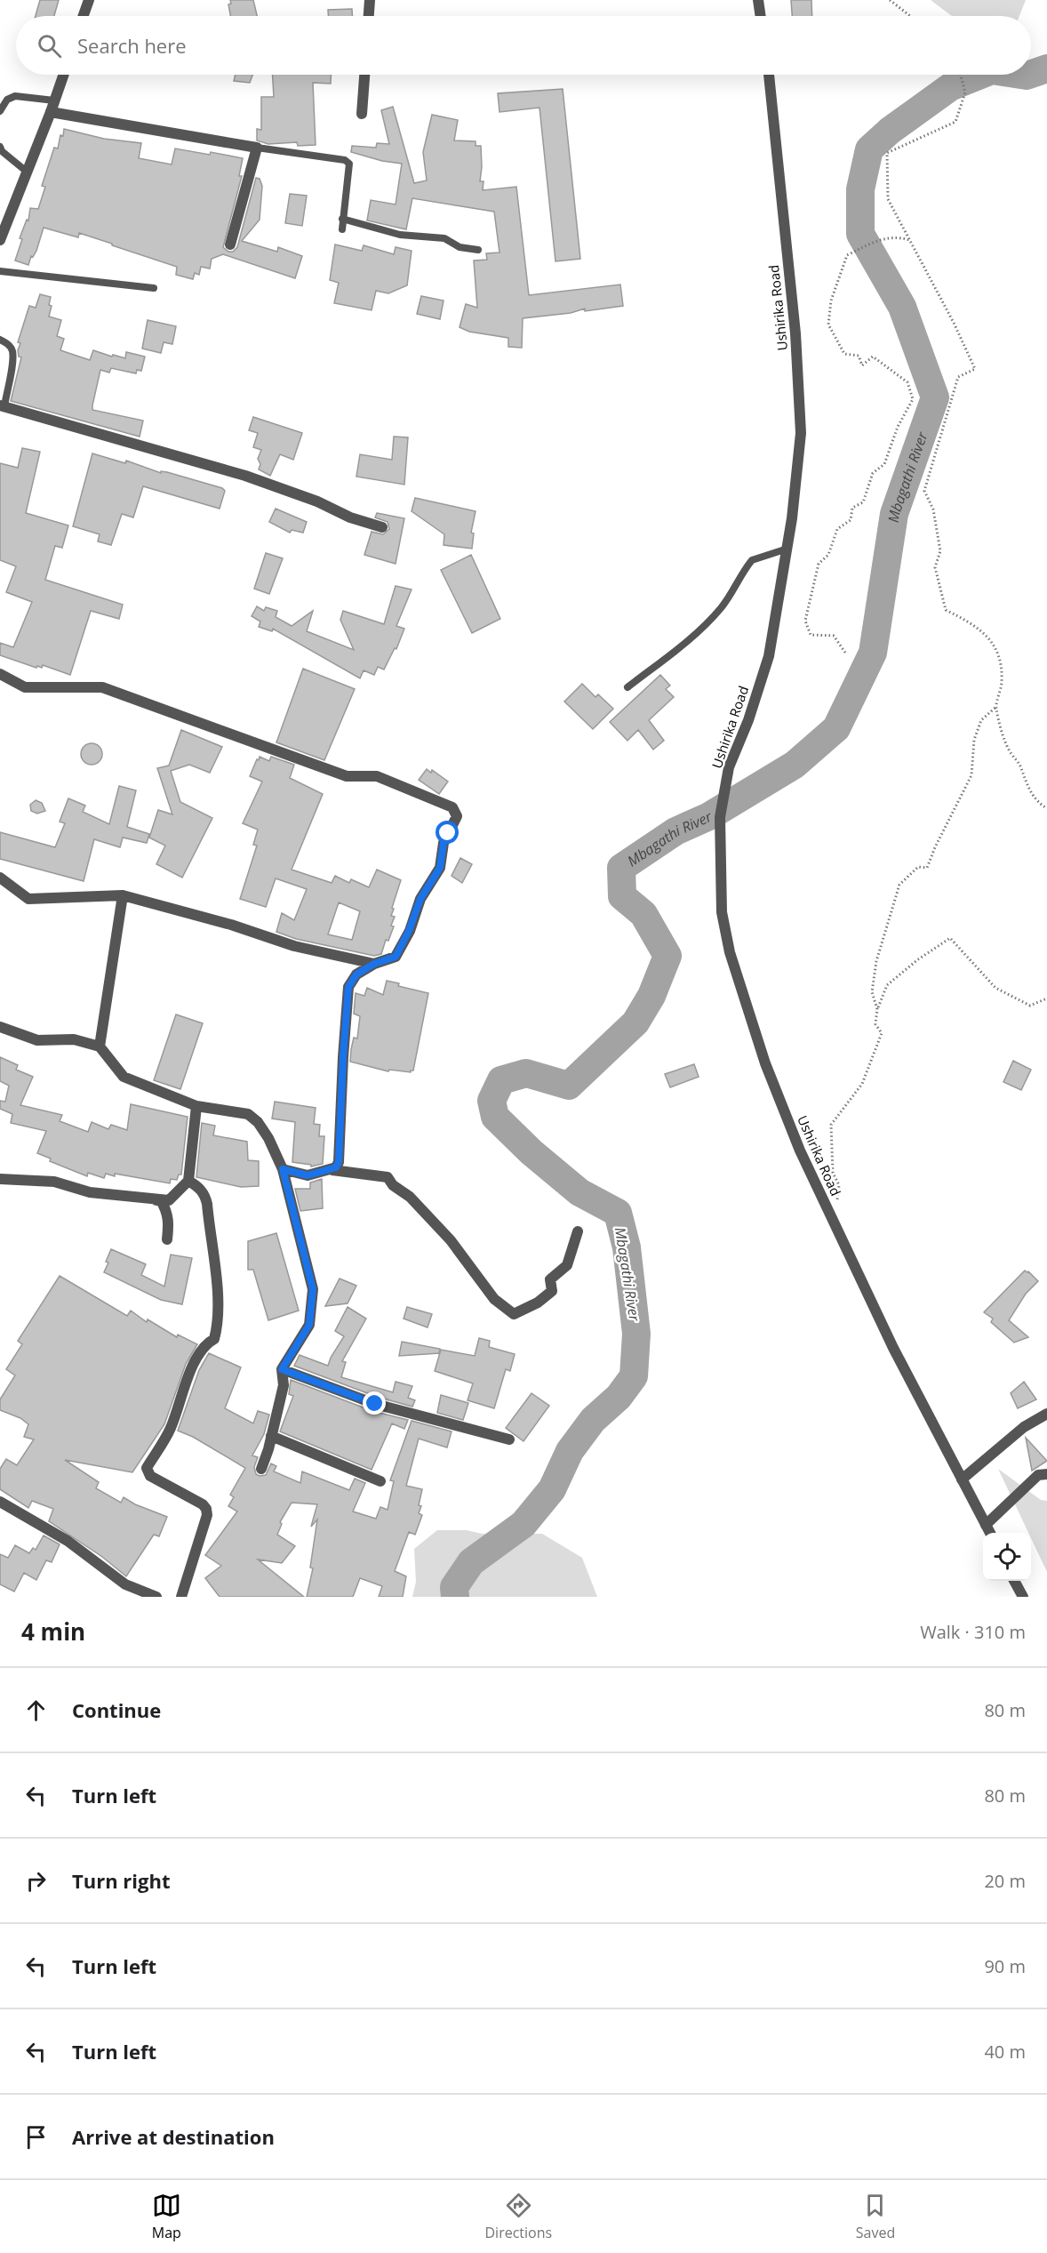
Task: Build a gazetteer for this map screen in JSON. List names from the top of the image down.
{
  "streets": {
    "street": ["Ushirika Road"]
  },
  "water": ["Mbagathi River"],
  "page": {
    "search": "Search here",
    "heading": ["4 min", "Walk · 310 m"],
    "list": [
      ["Continue", "80 m"],
      ["Turn left", "80 m"],
      ["Turn right", "20 m"],
      ["Turn left", "90 m"],
      ["Turn left", "40 m"],
      "Arrive at destination"
    ],
    "nav": ["Map", "Directions", "Saved"]
  }
}
